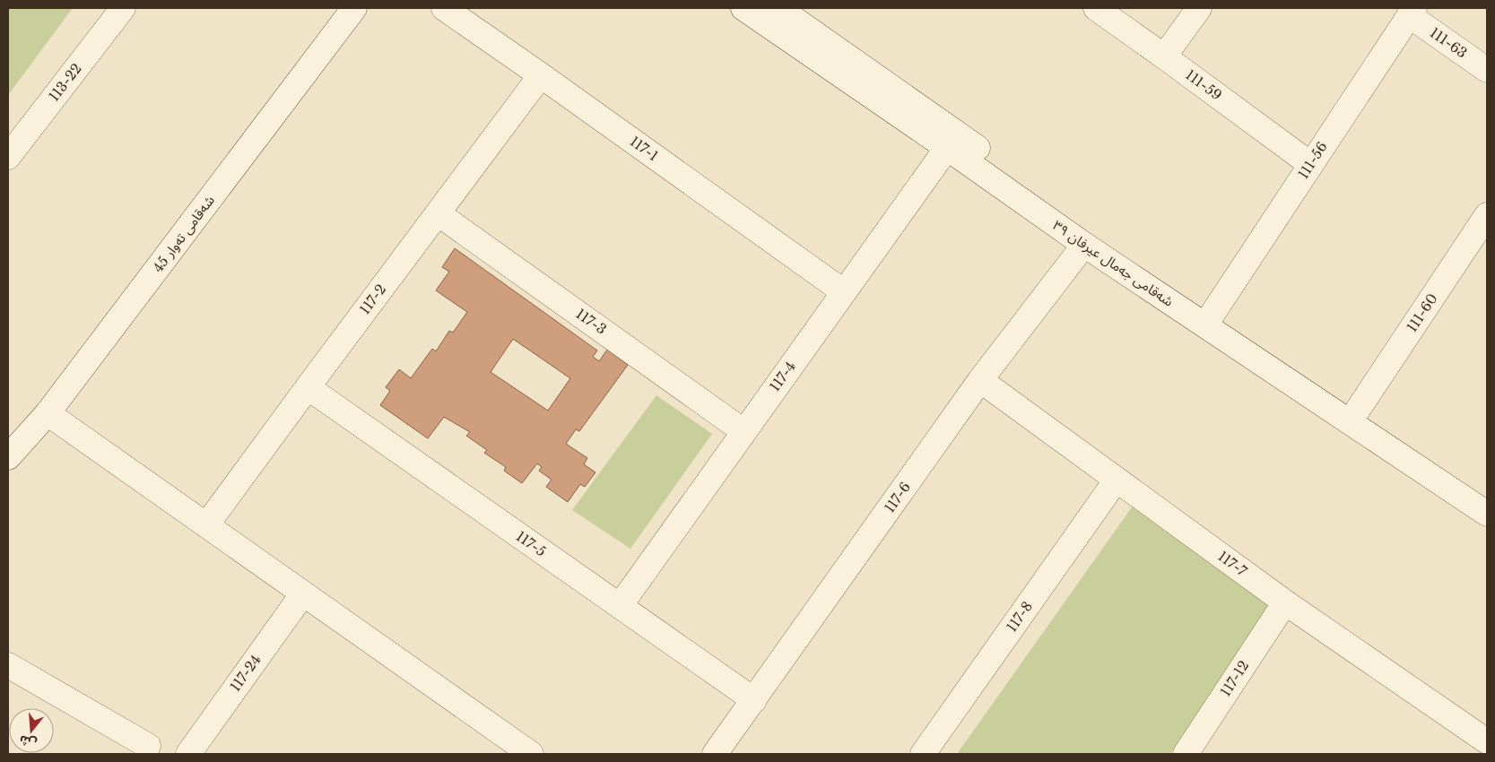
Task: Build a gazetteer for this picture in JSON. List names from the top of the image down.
{
  "streets": {
    "street": [
      "111-63",
      "113-22",
      "111-59",
      "117-1",
      "111-56",
      "شەقامی تەوار 45",
      "شەقامی جەمال عیرفان ٣٩",
      "117-2",
      "111-60",
      "117-3",
      "117-4",
      "117-6",
      "117-5",
      "117-7",
      "117-8",
      "117-24",
      "117-12"
    ]
  },
  "crossings": [
    ["111-63", "111-56"],
    ["111-59", "111-56"],
    ["117-1", "117-2"],
    ["117-1", "117-4"],
    ["111-56", "شەقامی جەمال عیرفان ٣٩"],
    ["شەقامی جەمال عیرفان ٣٩", "111-60"],
    ["شەقامی جەمال عیرفان ٣٩", "117-4"],
    ["شەقامی جەمال عیرفان ٣٩", "117-6"],
    ["117-2", "117-3"],
    ["117-2", "117-5"],
    ["117-3", "117-4"],
    ["117-4", "117-5"],
    ["117-6", "117-5"],
    ["117-6", "117-7"],
    ["117-7", "117-8"],
    ["117-7", "117-12"]
  ],
  "north": "bottom"
}
